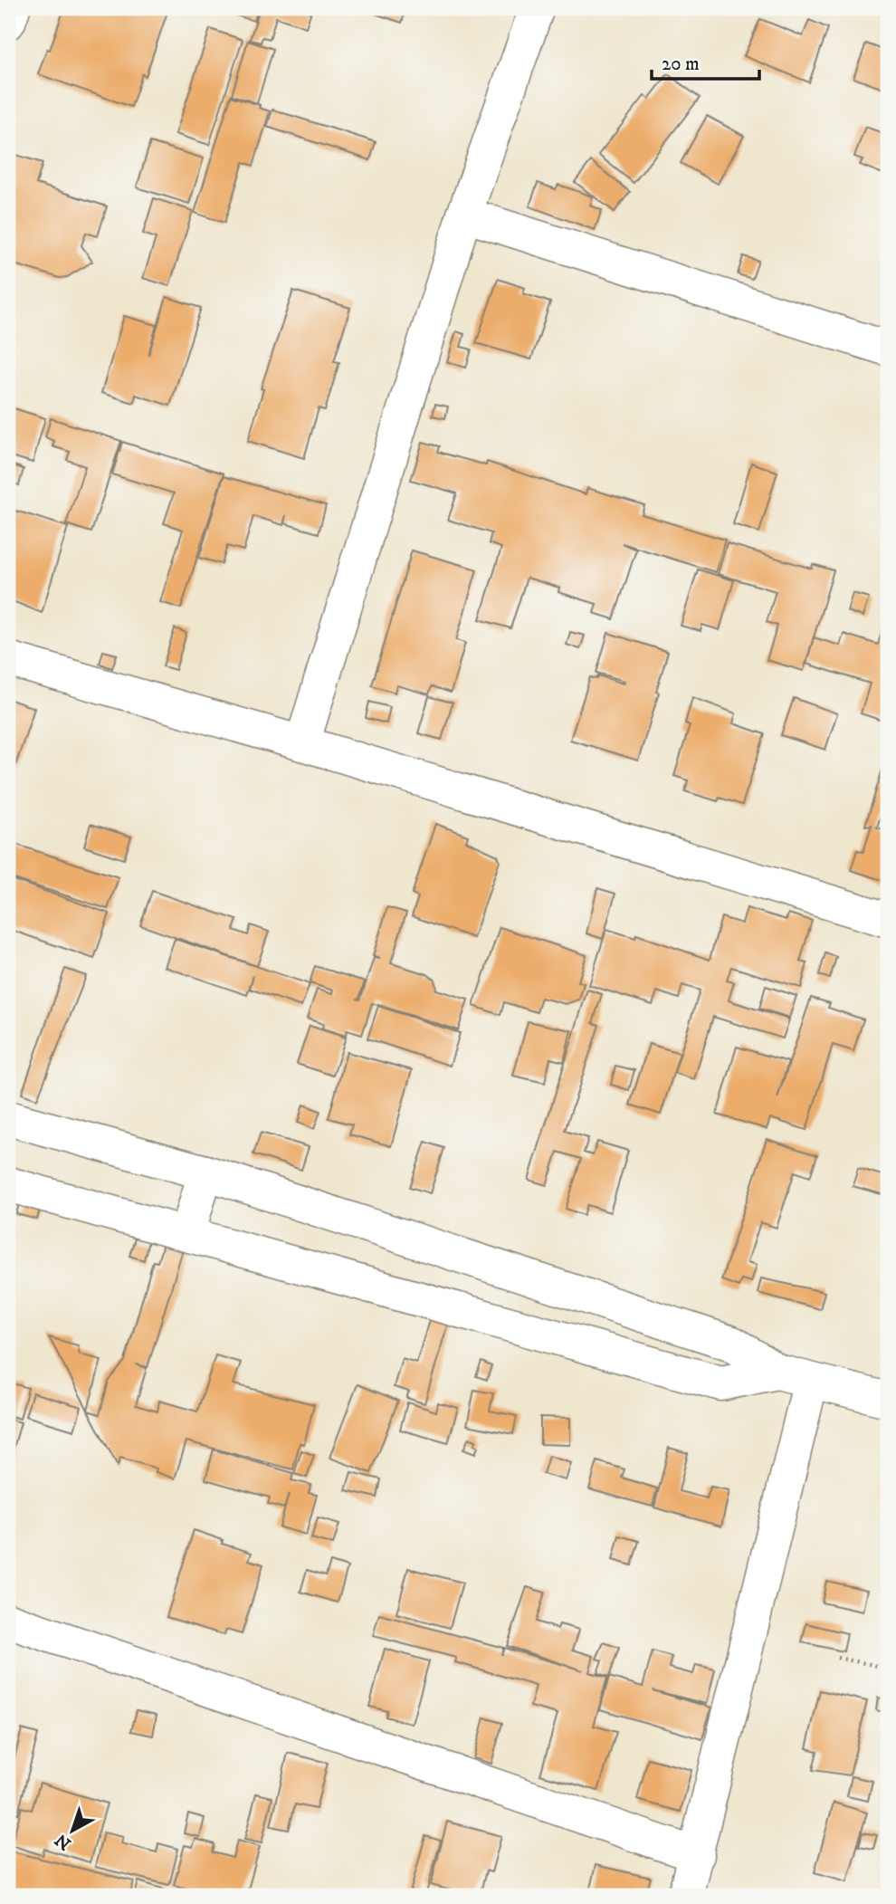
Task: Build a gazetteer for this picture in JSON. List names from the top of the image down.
{
  "scale_bar": "20 m",
  "north": "bottom left"
}
